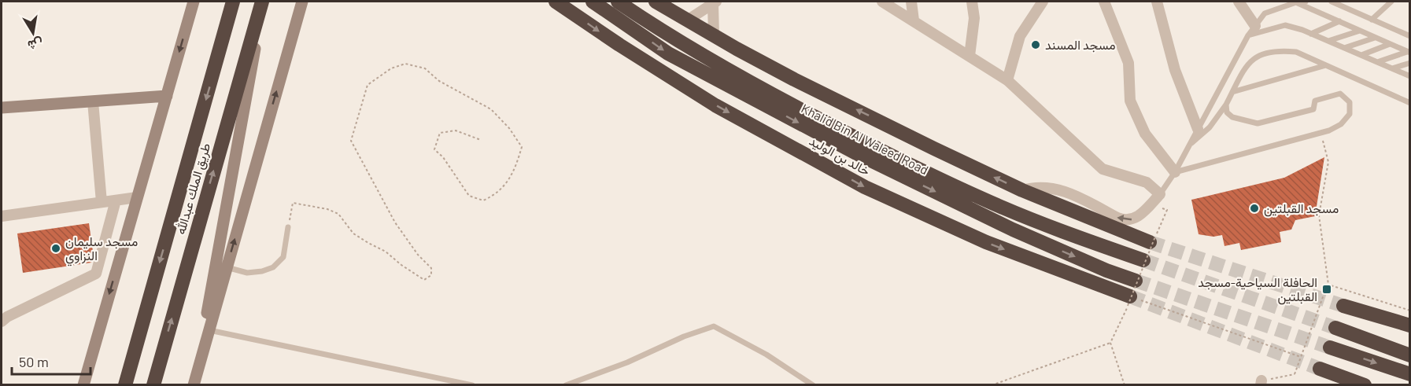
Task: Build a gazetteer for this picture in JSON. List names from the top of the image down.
{
  "streets": {
    "highway": ["Khalid Bin Al Waleed Road", "خالد بن الوليد", "طريق الملك عبدالله"]
  },
  "places": {
    "other": ["مسجد المسند", "مسجد القبلتين", "مسجد سليمان النزاوي"],
    "transit": ["الحافلة السياحية-مسجد القبلتين"]
  },
  "scale_bar": "50 m",
  "north": "bottom"
}
